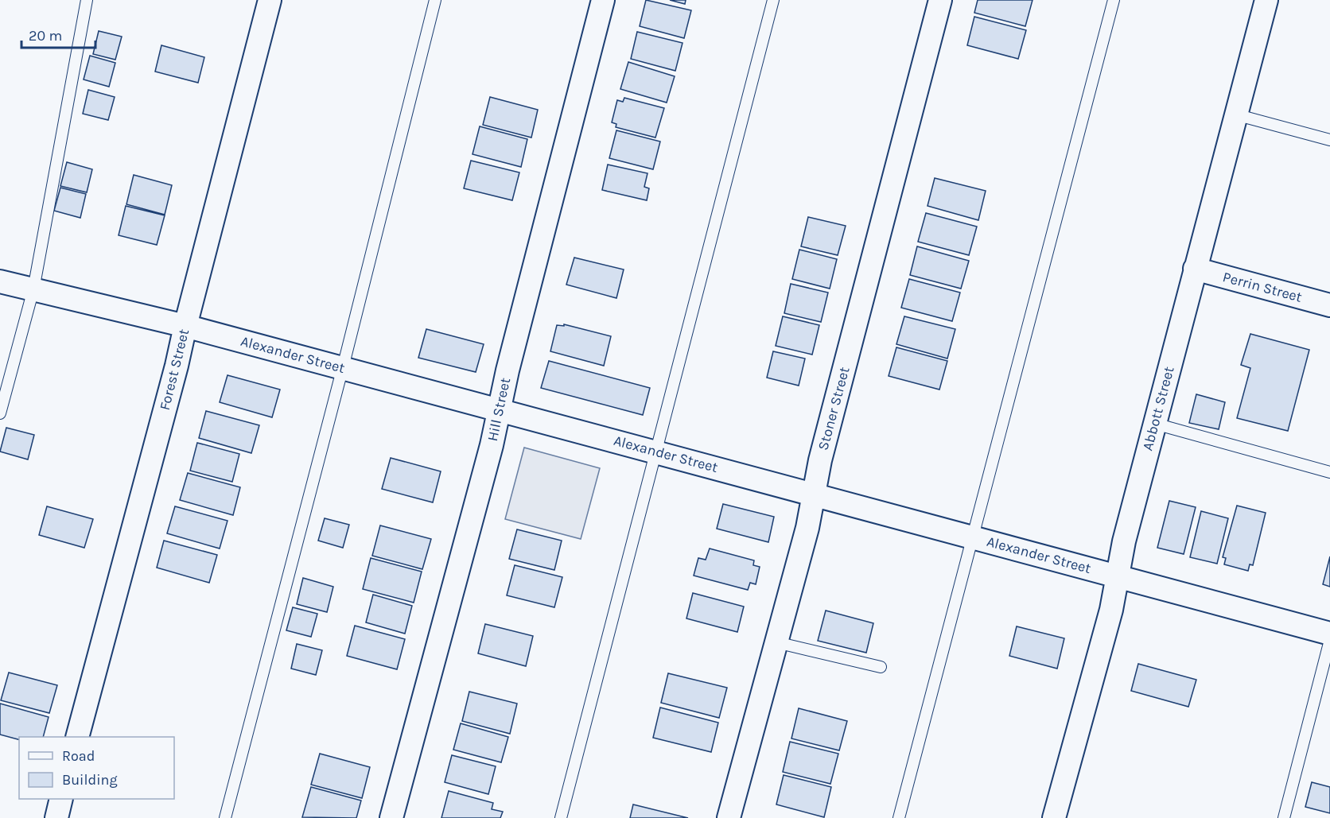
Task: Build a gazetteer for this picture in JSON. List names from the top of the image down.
{
  "streets": {
    "street": [
      "Perrin Street",
      "Alexander Street",
      "Forest Street",
      "Stoner Street",
      "Abbott Street",
      "Hill Street"
    ]
  },
  "crossings": [
    ["Perrin Street", "Abbott Street"],
    ["Alexander Street", "Forest Street"],
    ["Alexander Street", "Stoner Street"],
    ["Alexander Street", "Abbott Street"],
    ["Alexander Street", "Hill Street"]
  ],
  "legend": ["Road", "Building"],
  "scale_bar": "20 m"
}
